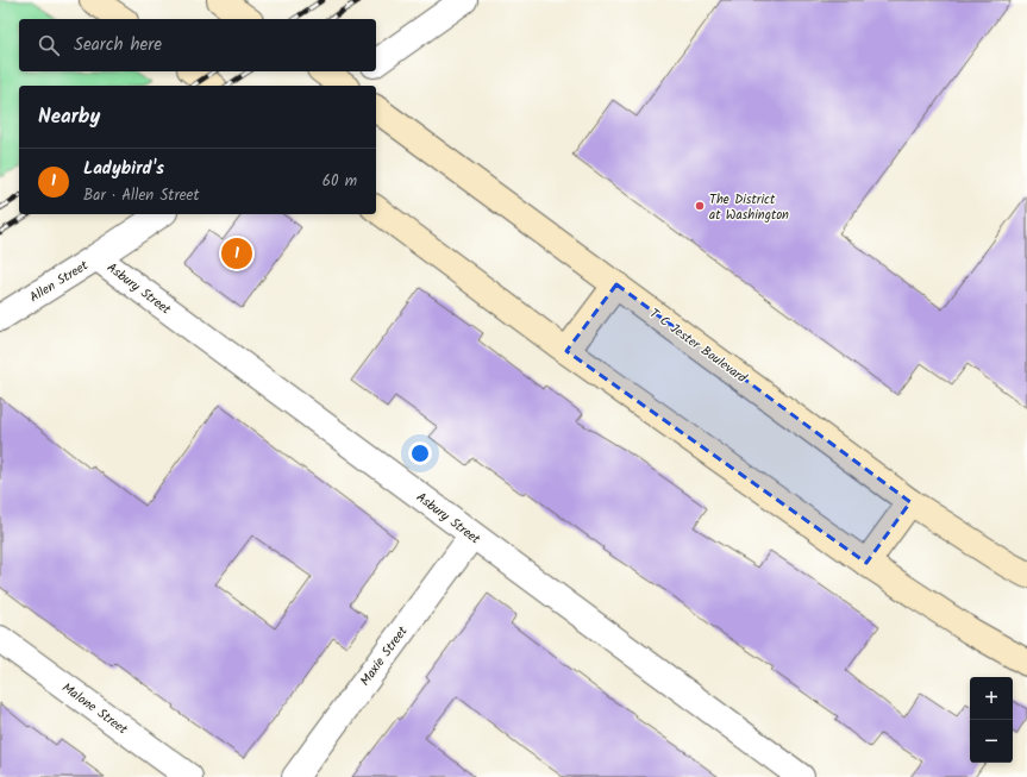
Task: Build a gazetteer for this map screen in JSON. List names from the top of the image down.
{
  "streets": {
    "main road": ["T C Jester Boulevard"],
    "street": [
      "Allen Street",
      "Asbury Street",
      "Maxie Street",
      "Malone Street"
    ]
  },
  "crossings": [
    ["Allen Street", "Asbury Street"],
    ["Asbury Street", "Maxie Street"]
  ],
  "places": ["The District at Washington"],
  "page": {
    "search": "Search here",
    "heading": "Nearby",
    "list": [
      {
        "mark": "1",
        "name": "Ladybird's",
        "note": "Bar · Allen Street",
        "value": "60 m"
      }
    ],
    "pins": "1",
    "map_buttons": ["+", "−"]
  }
}
